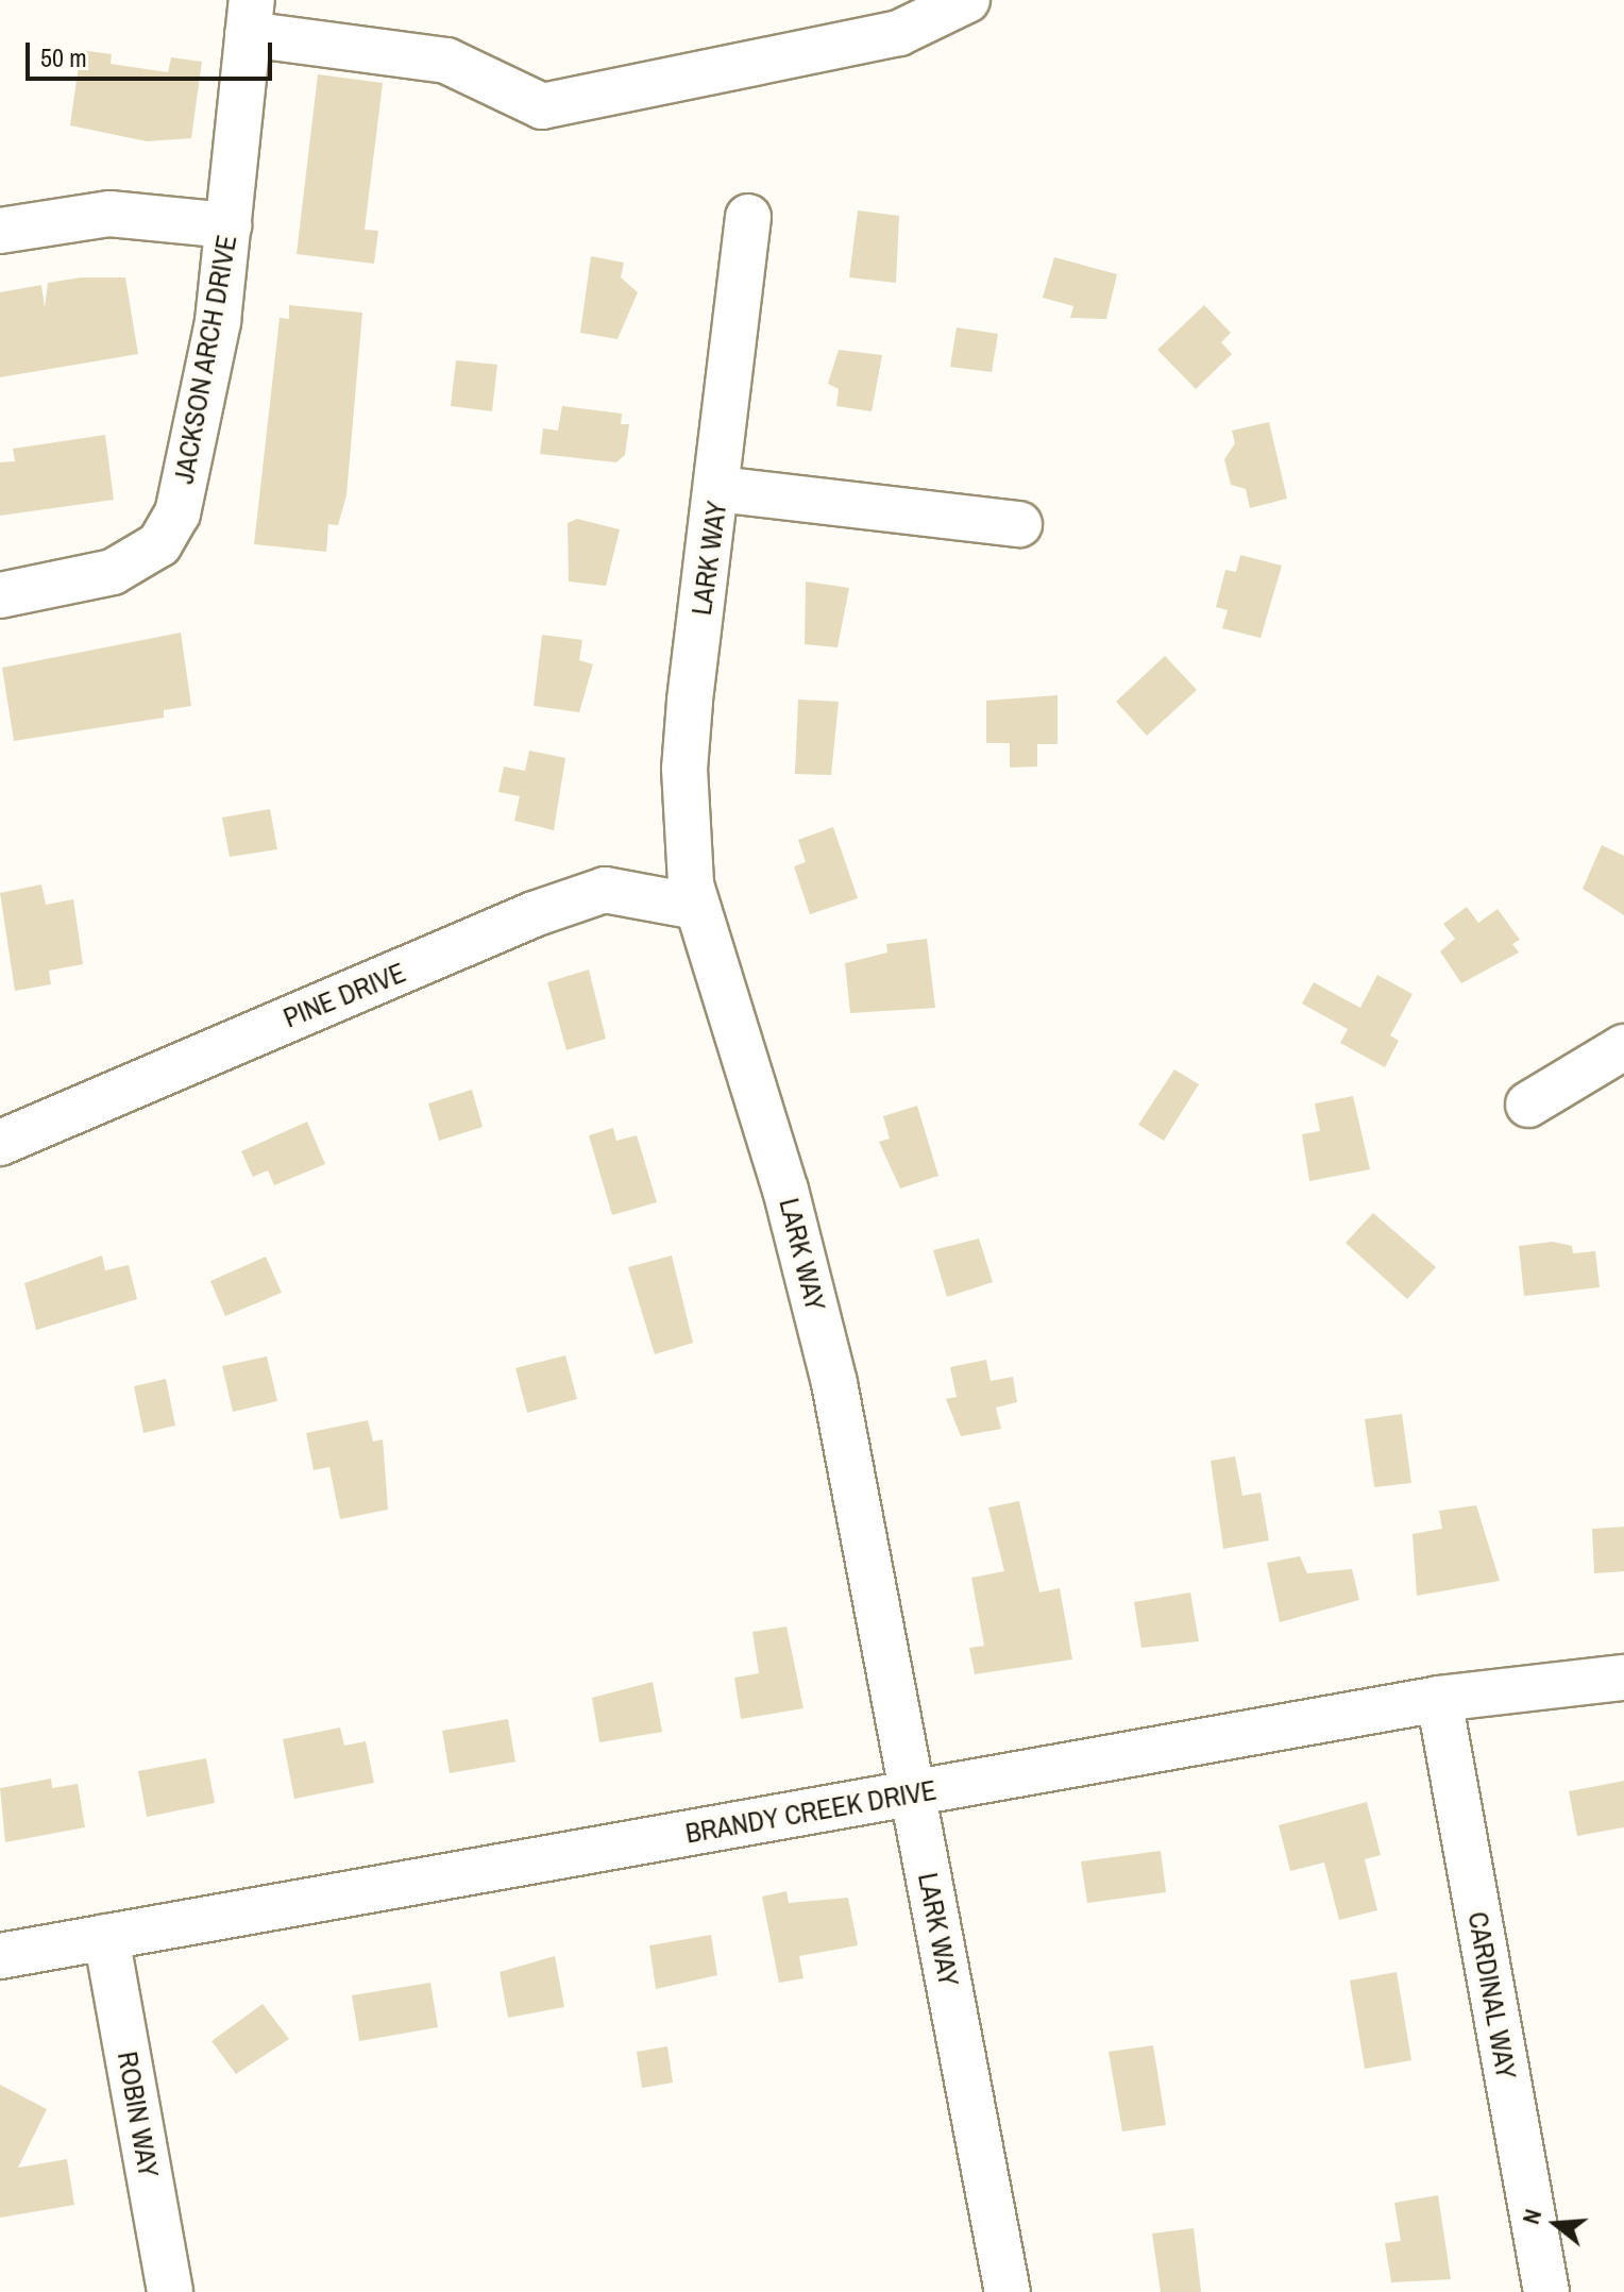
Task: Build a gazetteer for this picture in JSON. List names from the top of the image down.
{
  "streets": {
    "street": [
      "JACKSON ARCH DRIVE",
      "LARK WAY",
      "PINE DRIVE",
      "BRANDY CREEK DRIVE",
      "CARDINAL WAY",
      "ROBIN WAY"
    ]
  },
  "crossings": [
    ["LARK WAY", "PINE DRIVE"],
    ["LARK WAY", "BRANDY CREEK DRIVE"],
    ["BRANDY CREEK DRIVE", "CARDINAL WAY"],
    ["BRANDY CREEK DRIVE", "ROBIN WAY"]
  ],
  "scale_bar": "50 m",
  "north": "left"
}
